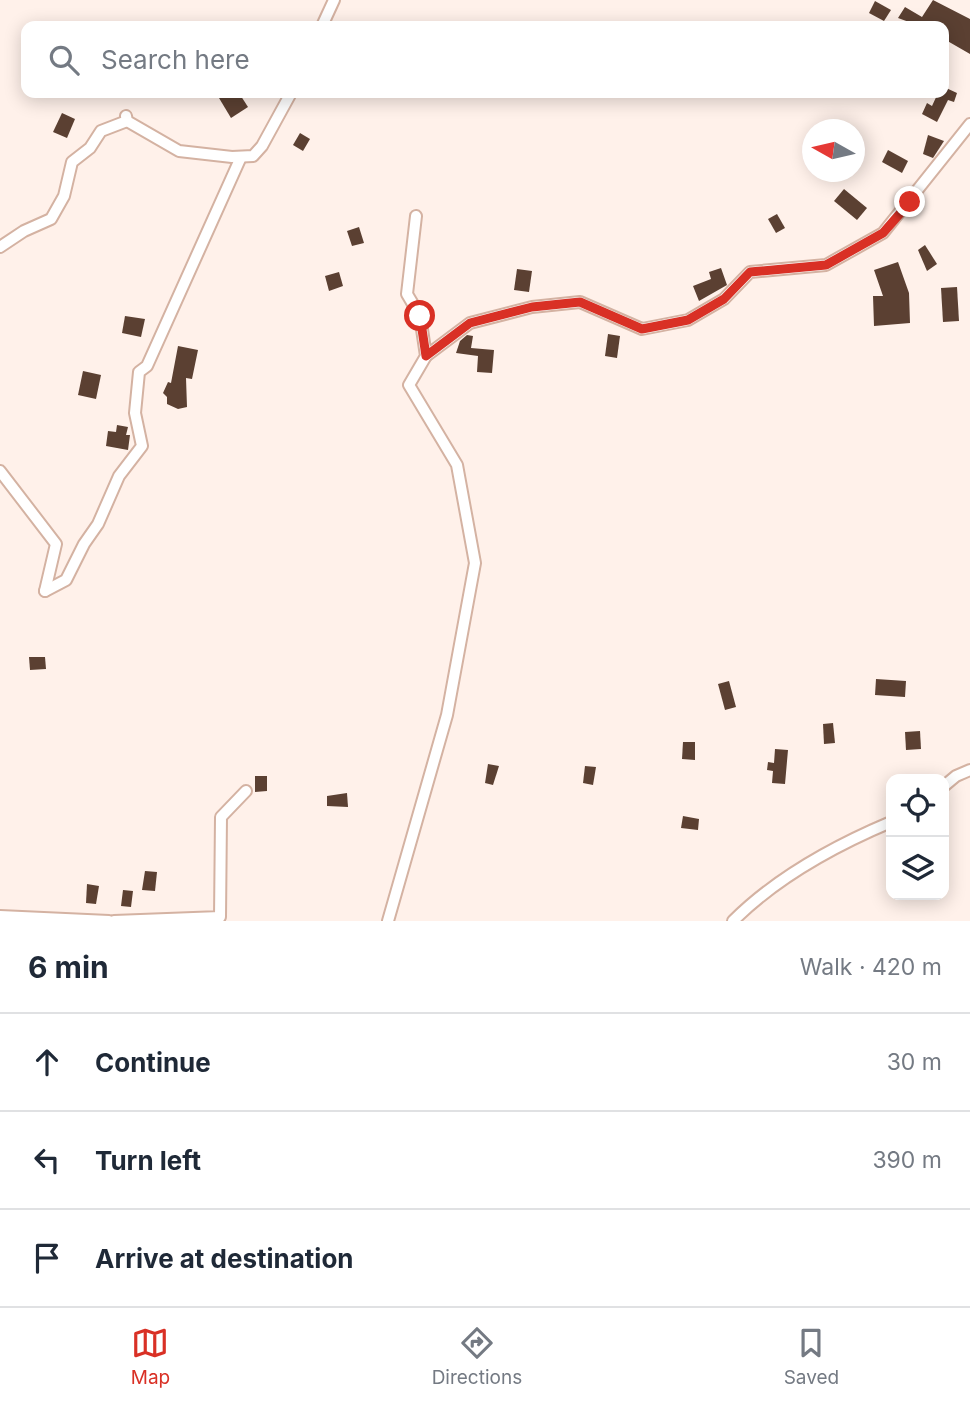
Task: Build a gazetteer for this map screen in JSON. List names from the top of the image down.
{
  "north": "left",
  "page": {
    "search": "Search here",
    "heading": ["6 min", "Walk · 420 m"],
    "list": [
      ["Continue", "30 m"],
      ["Turn left", "390 m"],
      "Arrive at destination"
    ],
    "nav": ["Map", "Directions", "Saved"]
  }
}
